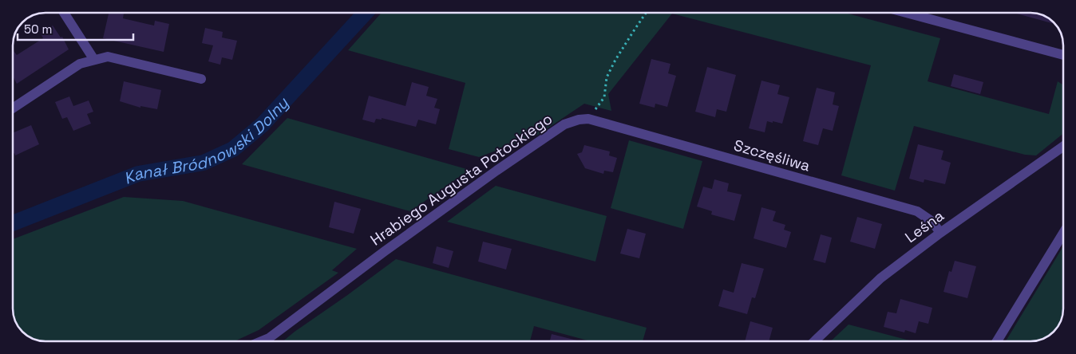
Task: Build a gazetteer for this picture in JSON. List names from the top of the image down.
{
  "streets": {
    "street": ["Szczęśliwa", "Hrabiego Augusta Potockiego", "Leśna"]
  },
  "crossings": [
    ["Szczęśliwa", "Hrabiego Augusta Potockiego"],
    ["Szczęśliwa", "Leśna"]
  ],
  "water": ["Kanał Bródnowski Dolny"],
  "scale_bar": "50 m"
}
